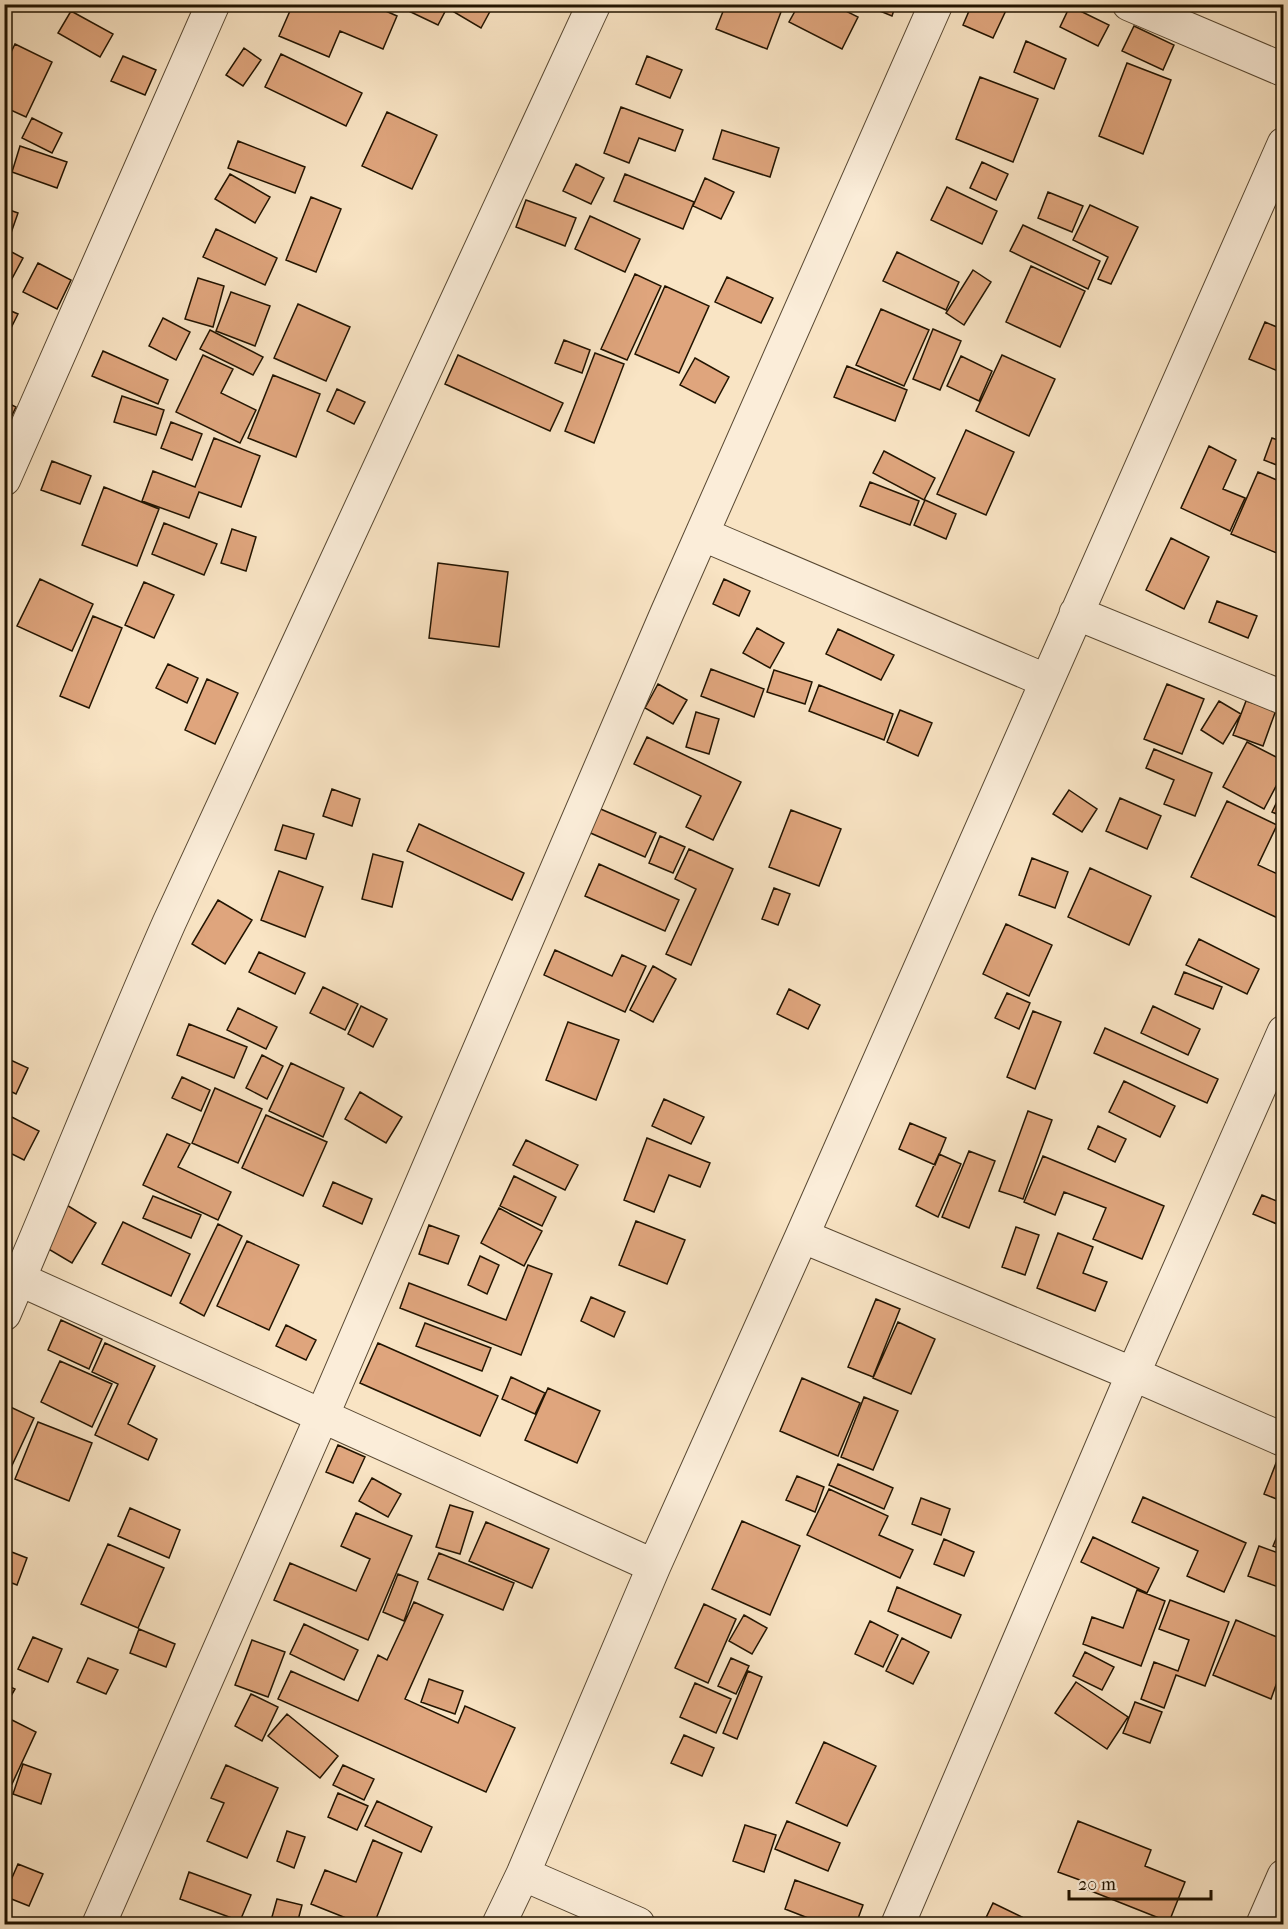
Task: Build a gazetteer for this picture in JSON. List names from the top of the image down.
{
  "scale_bar": "20 m"
}
